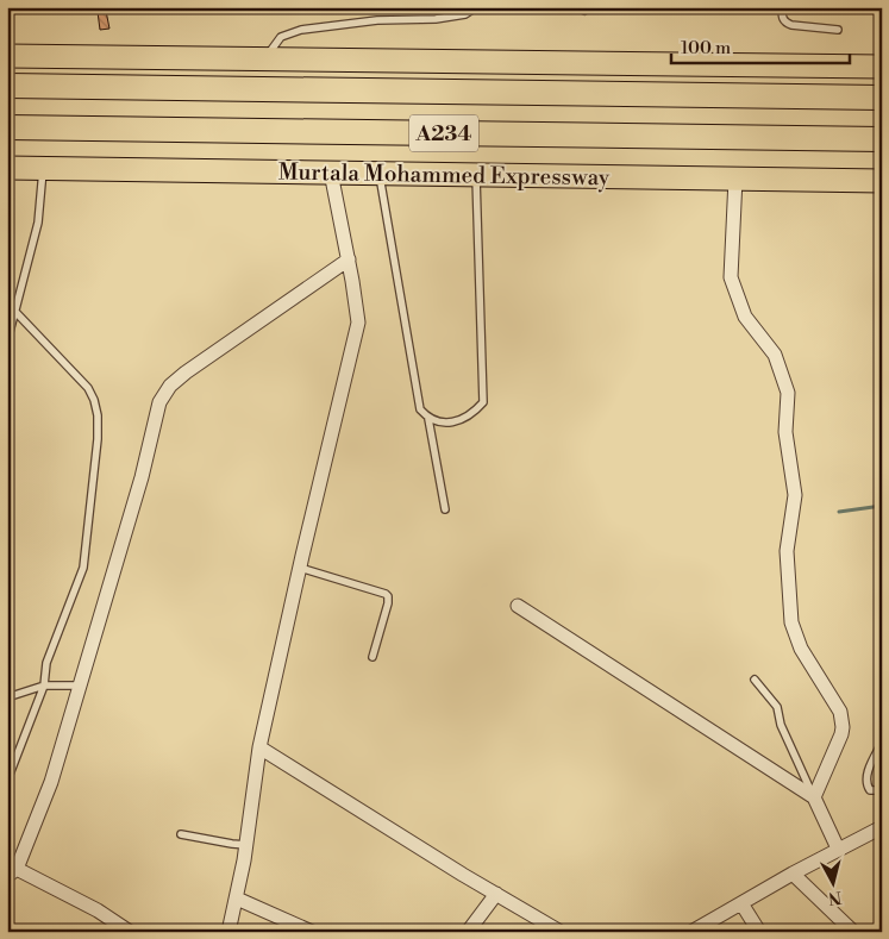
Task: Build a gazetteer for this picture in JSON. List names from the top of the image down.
{
  "streets": {
    "highway": ["A234", "Murtala Mohammed Expressway"]
  },
  "scale_bar": "100 m",
  "north": "bottom"
}
